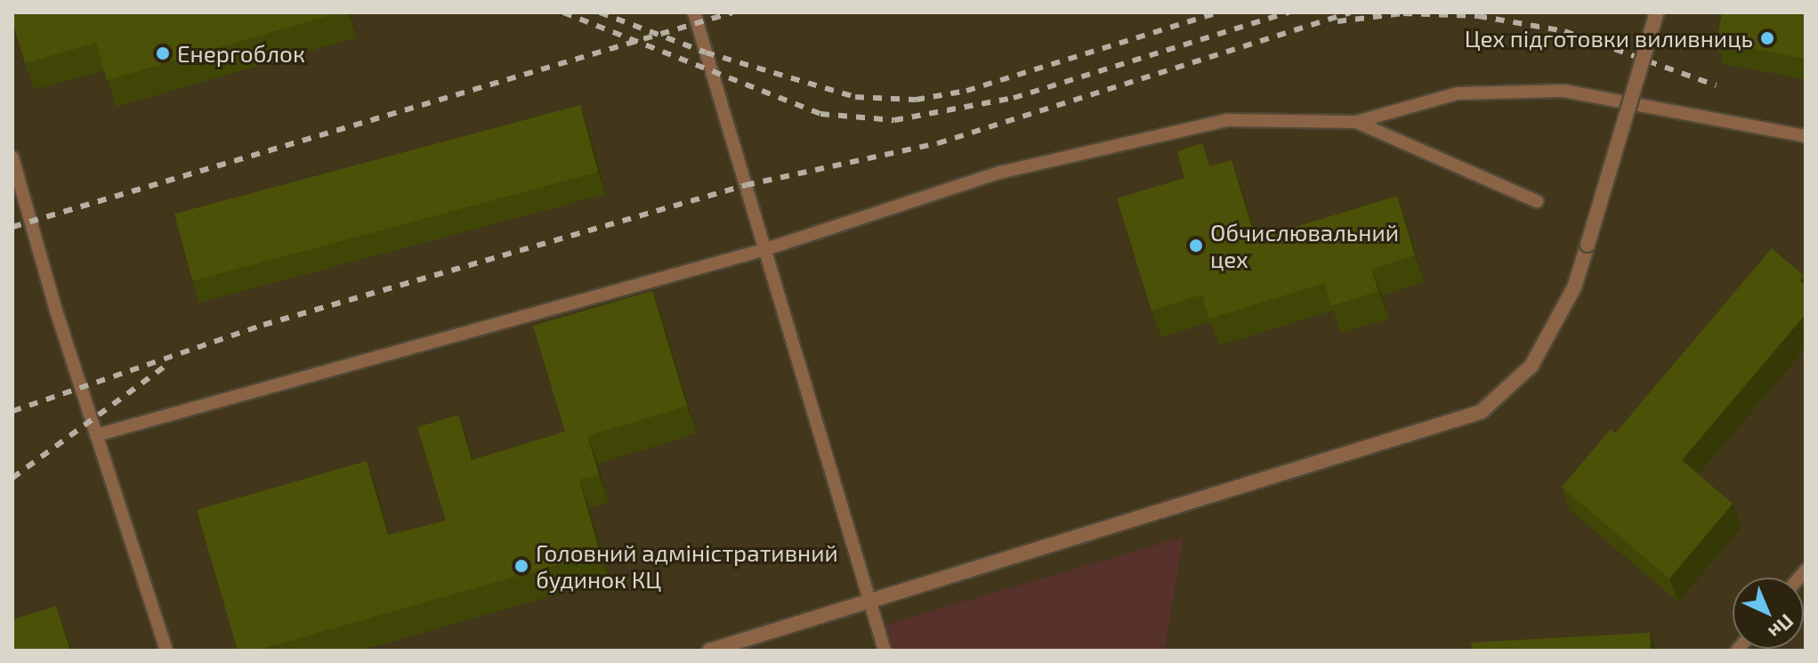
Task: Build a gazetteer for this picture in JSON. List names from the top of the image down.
{
  "places": [
    "Цех підготовки виливниць",
    "Енергоблок",
    "Обчислювальний цех",
    "Головний адміністративний будинок КЦ"
  ],
  "north": "bottom right"
}
